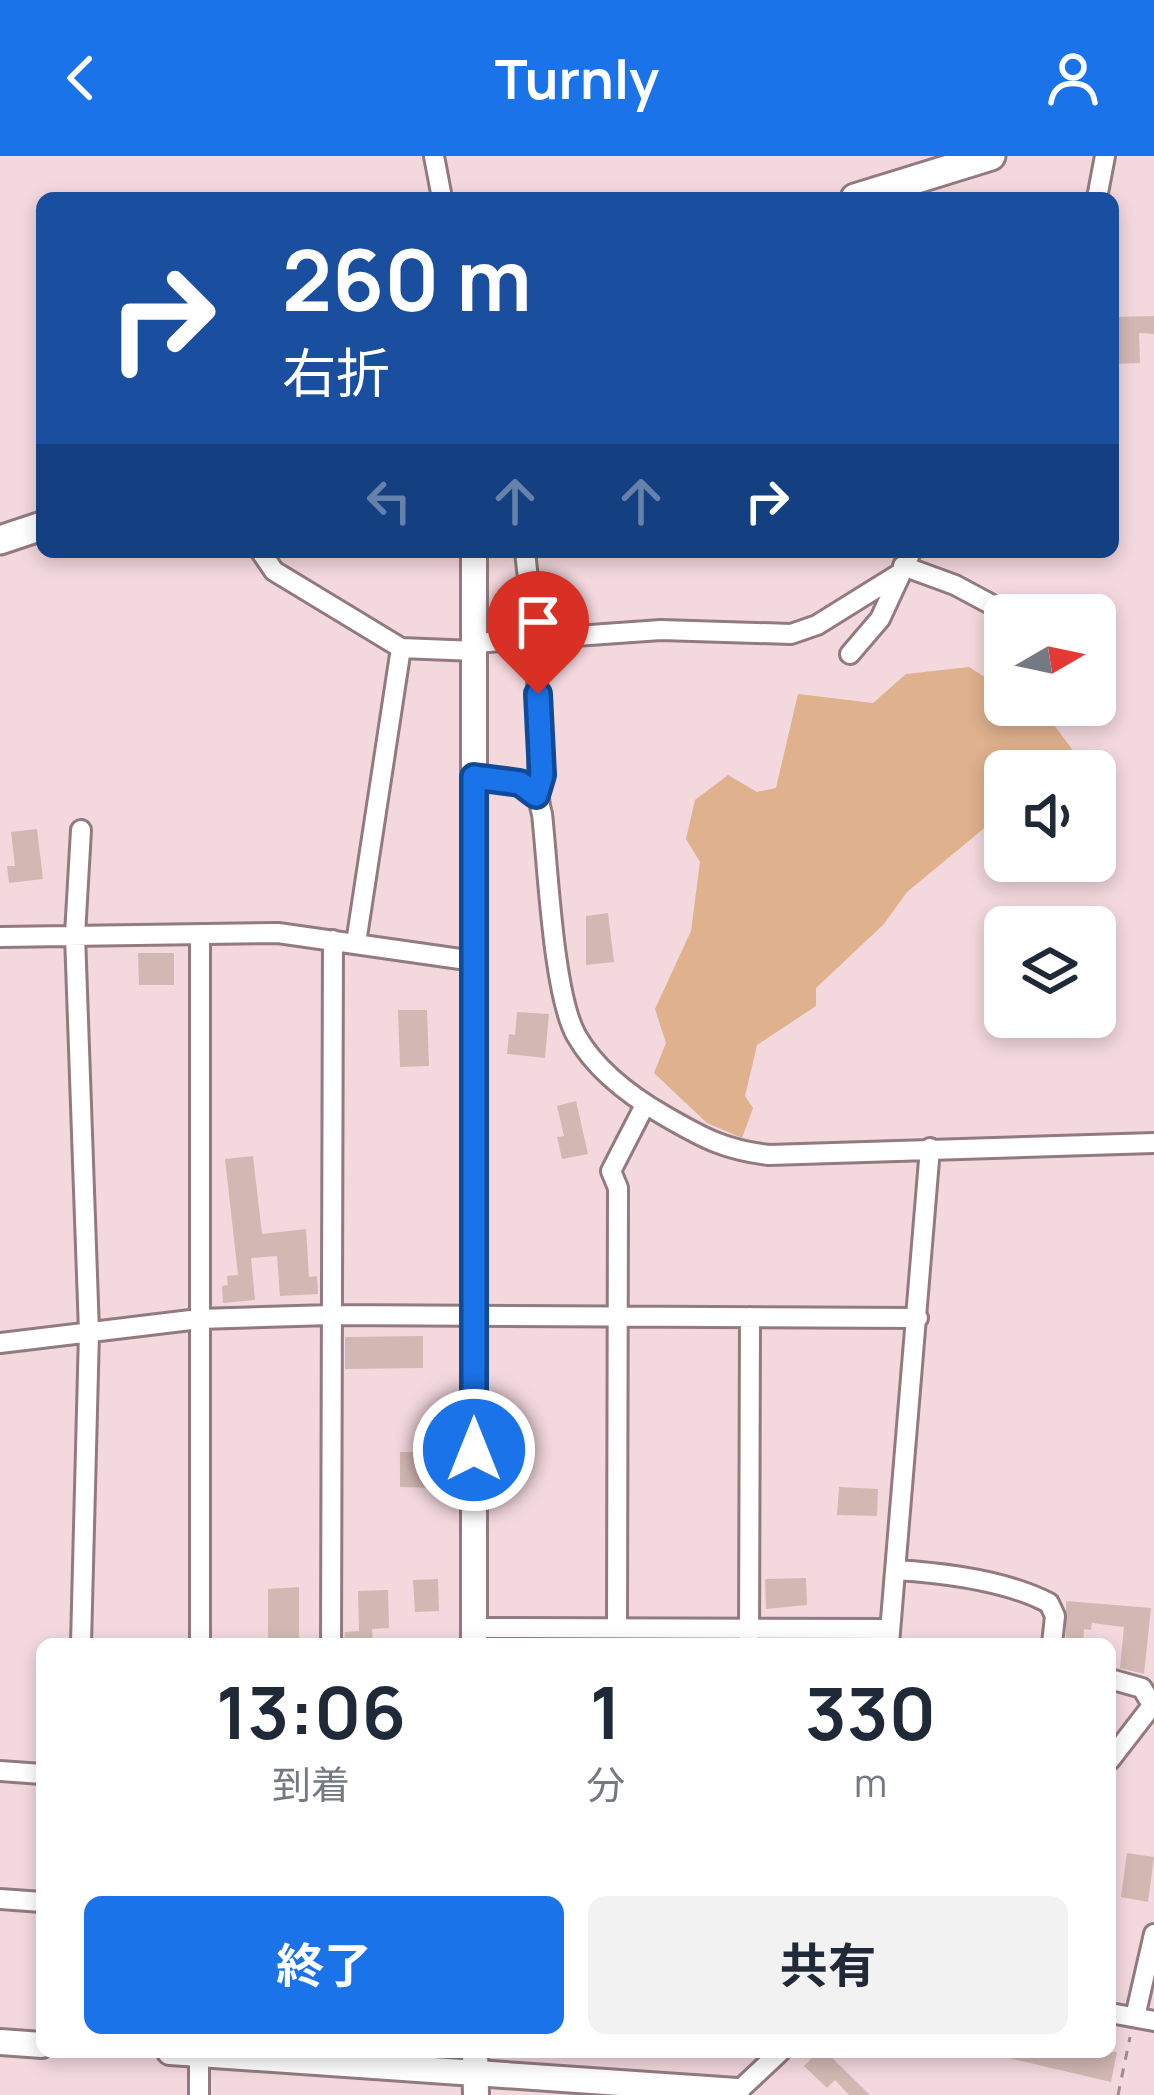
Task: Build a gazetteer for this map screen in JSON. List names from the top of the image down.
{
  "north": "right",
  "page": {
    "header": "Turnly",
    "turn": ["260 m", "右折"],
    "eta": [
      "13:06",
      "到着",
      "1",
      "分",
      "330",
      "m"
    ],
    "buttons": ["終了", "共有"]
  }
}
